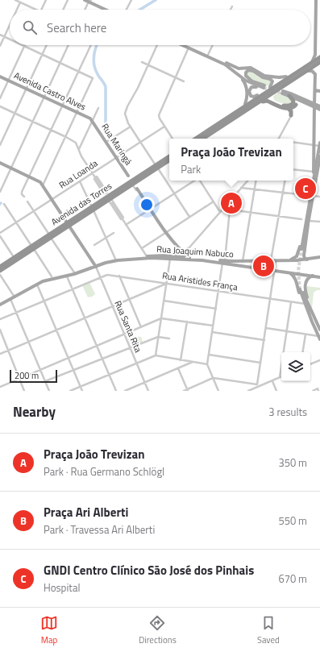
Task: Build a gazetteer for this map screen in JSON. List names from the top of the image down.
{
  "streets": {
    "highway": ["Avenida das Torres"],
    "main road": ["Avenida Castro Alves", "Rua Maringá", "Rua Joaquim Nabuco"],
    "street": ["Rua Loanda", "Rua Aristides França", "Rua Santa Rita"]
  },
  "crossings": [
    ["Avenida Castro Alves", "Rua Maringá"],
    ["Rua Maringá", "Rua Loanda"],
    ["Rua Joaquim Nabuco", "Rua Santa Rita"],
    ["Rua Aristides França", "Rua Santa Rita"]
  ],
  "scale_bar": "200 m",
  "page": {
    "search": "Search here",
    "popup": ["Praça João Trevizan", "Park"],
    "pins": ["C", "A", "B"],
    "scale": "200 m",
    "heading": ["Nearby", "3 results"],
    "list": [
      {
        "mark": "A",
        "name": "Praça João Trevizan",
        "note": "Park · Rua Germano Schlögl",
        "value": "350 m"
      },
      {
        "mark": "B",
        "name": "Praça Ari Alberti",
        "note": "Park · Travessa Ari Alberti",
        "value": "550 m"
      },
      {
        "mark": "C",
        "name": "GNDI Centro Clínico São José dos Pinhais",
        "note": "Hospital",
        "value": "670 m"
      }
    ],
    "nav": ["Map", "Directions", "Saved"]
  }
}
